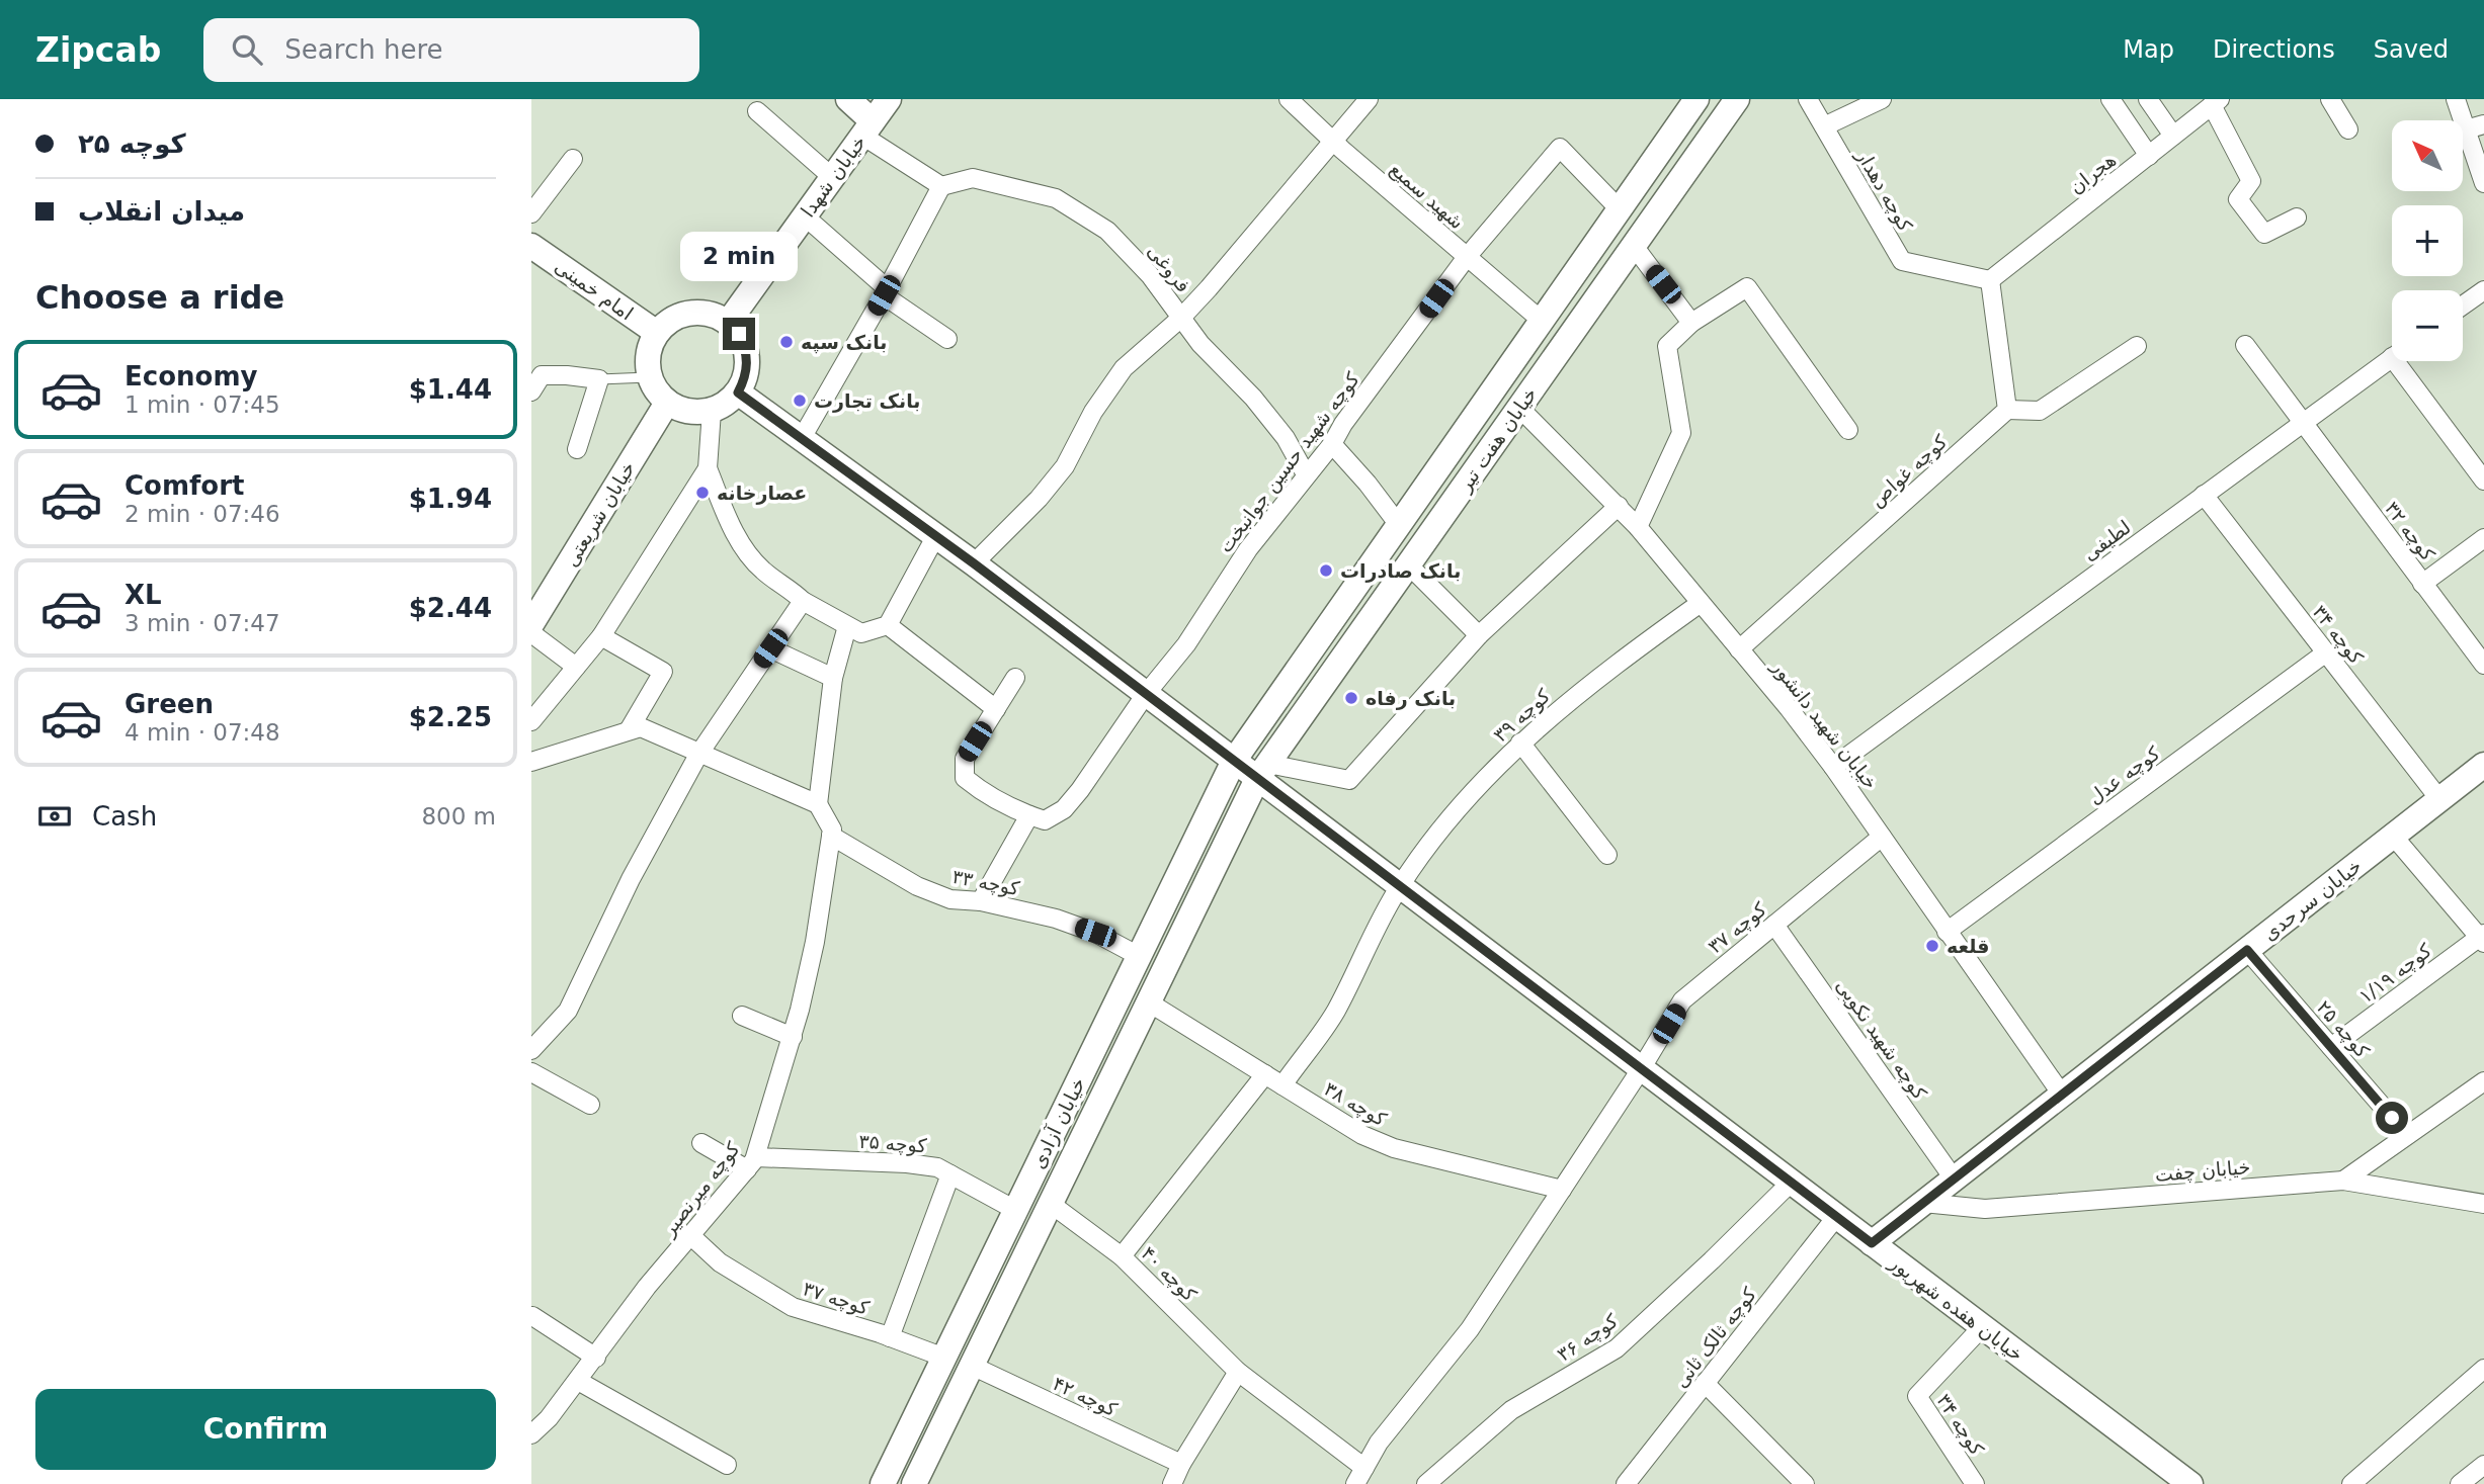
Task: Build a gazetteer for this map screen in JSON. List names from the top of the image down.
{
  "streets": {
    "street": [
      "هجران",
      "خیابان شهدا",
      "کوچه دهدار",
      "شهید سمیع",
      "فروغی",
      "امام خمینی",
      "خیابان هفت تیر",
      "کوچه شهید حسین جوانبخت",
      "کوچه غواص",
      "خیابان شریعتی",
      "کوچه ۳۲",
      "لطیفی",
      "کوچه ۳۴",
      "کوچه ۳۹",
      "خیابان شهید دانشور",
      "کوچه عدل",
      "کوچه ۳۳",
      "خیابان سرحدی",
      "کوچه ۳۷",
      "کوچه ۱/۱۹",
      "کوچه ۲۵",
      "کوچه شهید نکویی",
      "کوچه ۳۸",
      "خیابان آزادی",
      "کوچه ۳۵",
      "خیابان چفت",
      "کوچه میرنصیر",
      "کوچه ۴۰",
      "خیابان هفده شهریور",
      "کوچه ۳۶",
      "کوچه ثالک ثانی",
      "کوچه ۴۲"
    ]
  },
  "crossings": [
    ["هجران", "کوچه دهدار"],
    ["خیابان شهدا", "امام خمینی"],
    ["خیابان شهدا", "خیابان شریعتی"],
    ["خیابان شهدا", "خیابان هفده شهریور"],
    ["شهید سمیع", "خیابان هفت تیر"],
    ["شهید سمیع", "کوچه شهید حسین جوانبخت"],
    ["فروغی", "کوچه شهید حسین جوانبخت"],
    ["امام خمینی", "خیابان شریعتی"],
    ["امام خمینی", "خیابان هفده شهریور"],
    ["خیابان هفت تیر", "کوچه شهید حسین جوانبخت"],
    ["خیابان هفت تیر", "خیابان شهید دانشور"],
    ["خیابان هفت تیر", "خیابان آزادی"],
    ["خیابان هفت تیر", "خیابان هفده شهریور"],
    ["کوچه شهید حسین جوانبخت", "خیابان هفده شهریور"],
    ["کوچه غواص", "خیابان شهید دانشور"],
    ["خیابان شریعتی", "خیابان هفده شهریور"],
    ["کوچه ۳۲", "لطیفی"],
    ["لطیفی", "کوچه ۳۴"],
    ["لطیفی", "خیابان شهید دانشور"],
    ["کوچه ۳۴", "کوچه عدل"],
    ["کوچه ۳۴", "خیابان سرحدی"],
    ["کوچه ۳۴", "خیابان هفده شهریور"],
    ["کوچه ۳۹", "خیابان شهید دانشور"],
    ["کوچه ۳۹", "خیابان هفده شهریور"],
    ["خیابان شهید دانشور", "کوچه عدل"],
    ["خیابان شهید دانشور", "خیابان سرحدی"],
    ["خیابان شهید دانشور", "کوچه ۳۷"],
    ["کوچه ۳۳", "خیابان آزادی"],
    ["کوچه ۳۳", "کوچه میرنصیر"],
    ["خیابان سرحدی", "کوچه ۲۵"],
    ["خیابان سرحدی", "کوچه شهید نکویی"],
    ["خیابان سرحدی", "خیابان چفت"],
    ["خیابان سرحدی", "خیابان هفده شهریور"],
    ["کوچه ۳۷", "کوچه شهید نکویی"],
    ["کوچه ۳۷", "خیابان آزادی"],
    ["کوچه ۳۷", "کوچه میرنصیر"],
    ["کوچه ۳۷", "خیابان هفده شهریور"],
    ["کوچه ۱/۱۹", "کوچه ۲۵"],
    ["کوچه ۳۸", "خیابان آزادی"],
    ["کوچه ۳۸", "کوچه ۴۰"],
    ["خیابان آزادی", "کوچه ۳۵"],
    ["خیابان آزادی", "خیابان هفده شهریور"],
    ["خیابان آزادی", "کوچه ۴۲"],
    ["کوچه ۳۵", "کوچه میرنصیر"],
    ["خیابان هفده شهریور", "کوچه ۳۶"],
    ["خیابان هفده شهریور", "کوچه ثالک ثانی"]
  ],
  "places": [
    "بانک سپه",
    "بانک تجارت",
    "عصارخانه",
    "بانک صادرات",
    "بانک رفاه",
    "قلعه"
  ],
  "north": "top left",
  "page": {
    "header": "Zipcab",
    "search": "Search here",
    "nav": ["Map", "Directions", "Saved"],
    "banner": ["کوچه ۲۵", "میدان انقلاب"],
    "map_buttons": ["+", "−"],
    "bubble": "2 min",
    "heading": "Choose a ride",
    "list": [
      {
        "name": "Economy",
        "note": "1 min · 07:45",
        "value": "$1.44"
      },
      {
        "name": "Comfort",
        "note": "2 min · 07:46",
        "value": "$1.94"
      },
      {
        "name": "XL",
        "note": "3 min · 07:47",
        "value": "$2.44"
      },
      {
        "name": "Green",
        "note": "4 min · 07:48",
        "value": "$2.25"
      }
    ],
    "pay": ["Cash", "800 m"],
    "buttons": "Confirm"
  }
}
